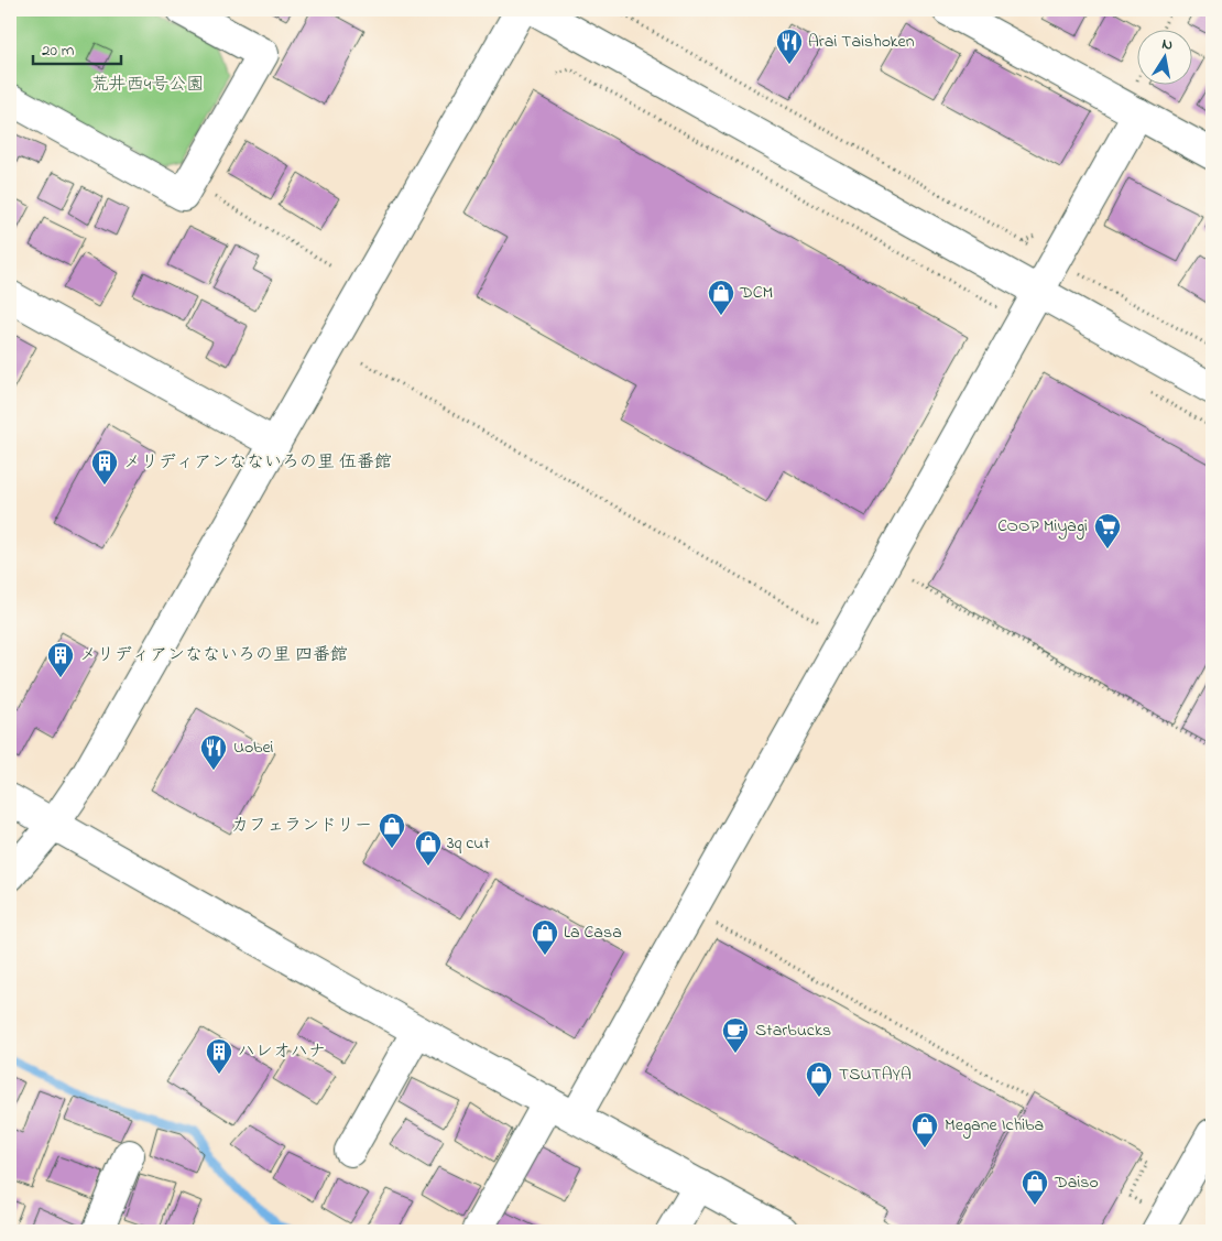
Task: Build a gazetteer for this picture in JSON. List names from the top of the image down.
{
  "parks": ["荒井西4号公園"],
  "places": {
    "restaurant": ["Arai Taishoken", "Uobei"],
    "shop": [
      "DCM",
      "カフェランドリー",
      "3q cut",
      "La Casa",
      "TSUTAYA",
      "Megane Ichiba",
      "Daiso"
    ],
    "building": ["メリディアンなないろの里 伍番館", "メリディアンなないろの里 四番館", "ハレオハナ"],
    "supermarket": ["COOP Miyagi"],
    "cafe": ["Starbucks"]
  },
  "scale_bar": "20 m",
  "north": "top"
}
